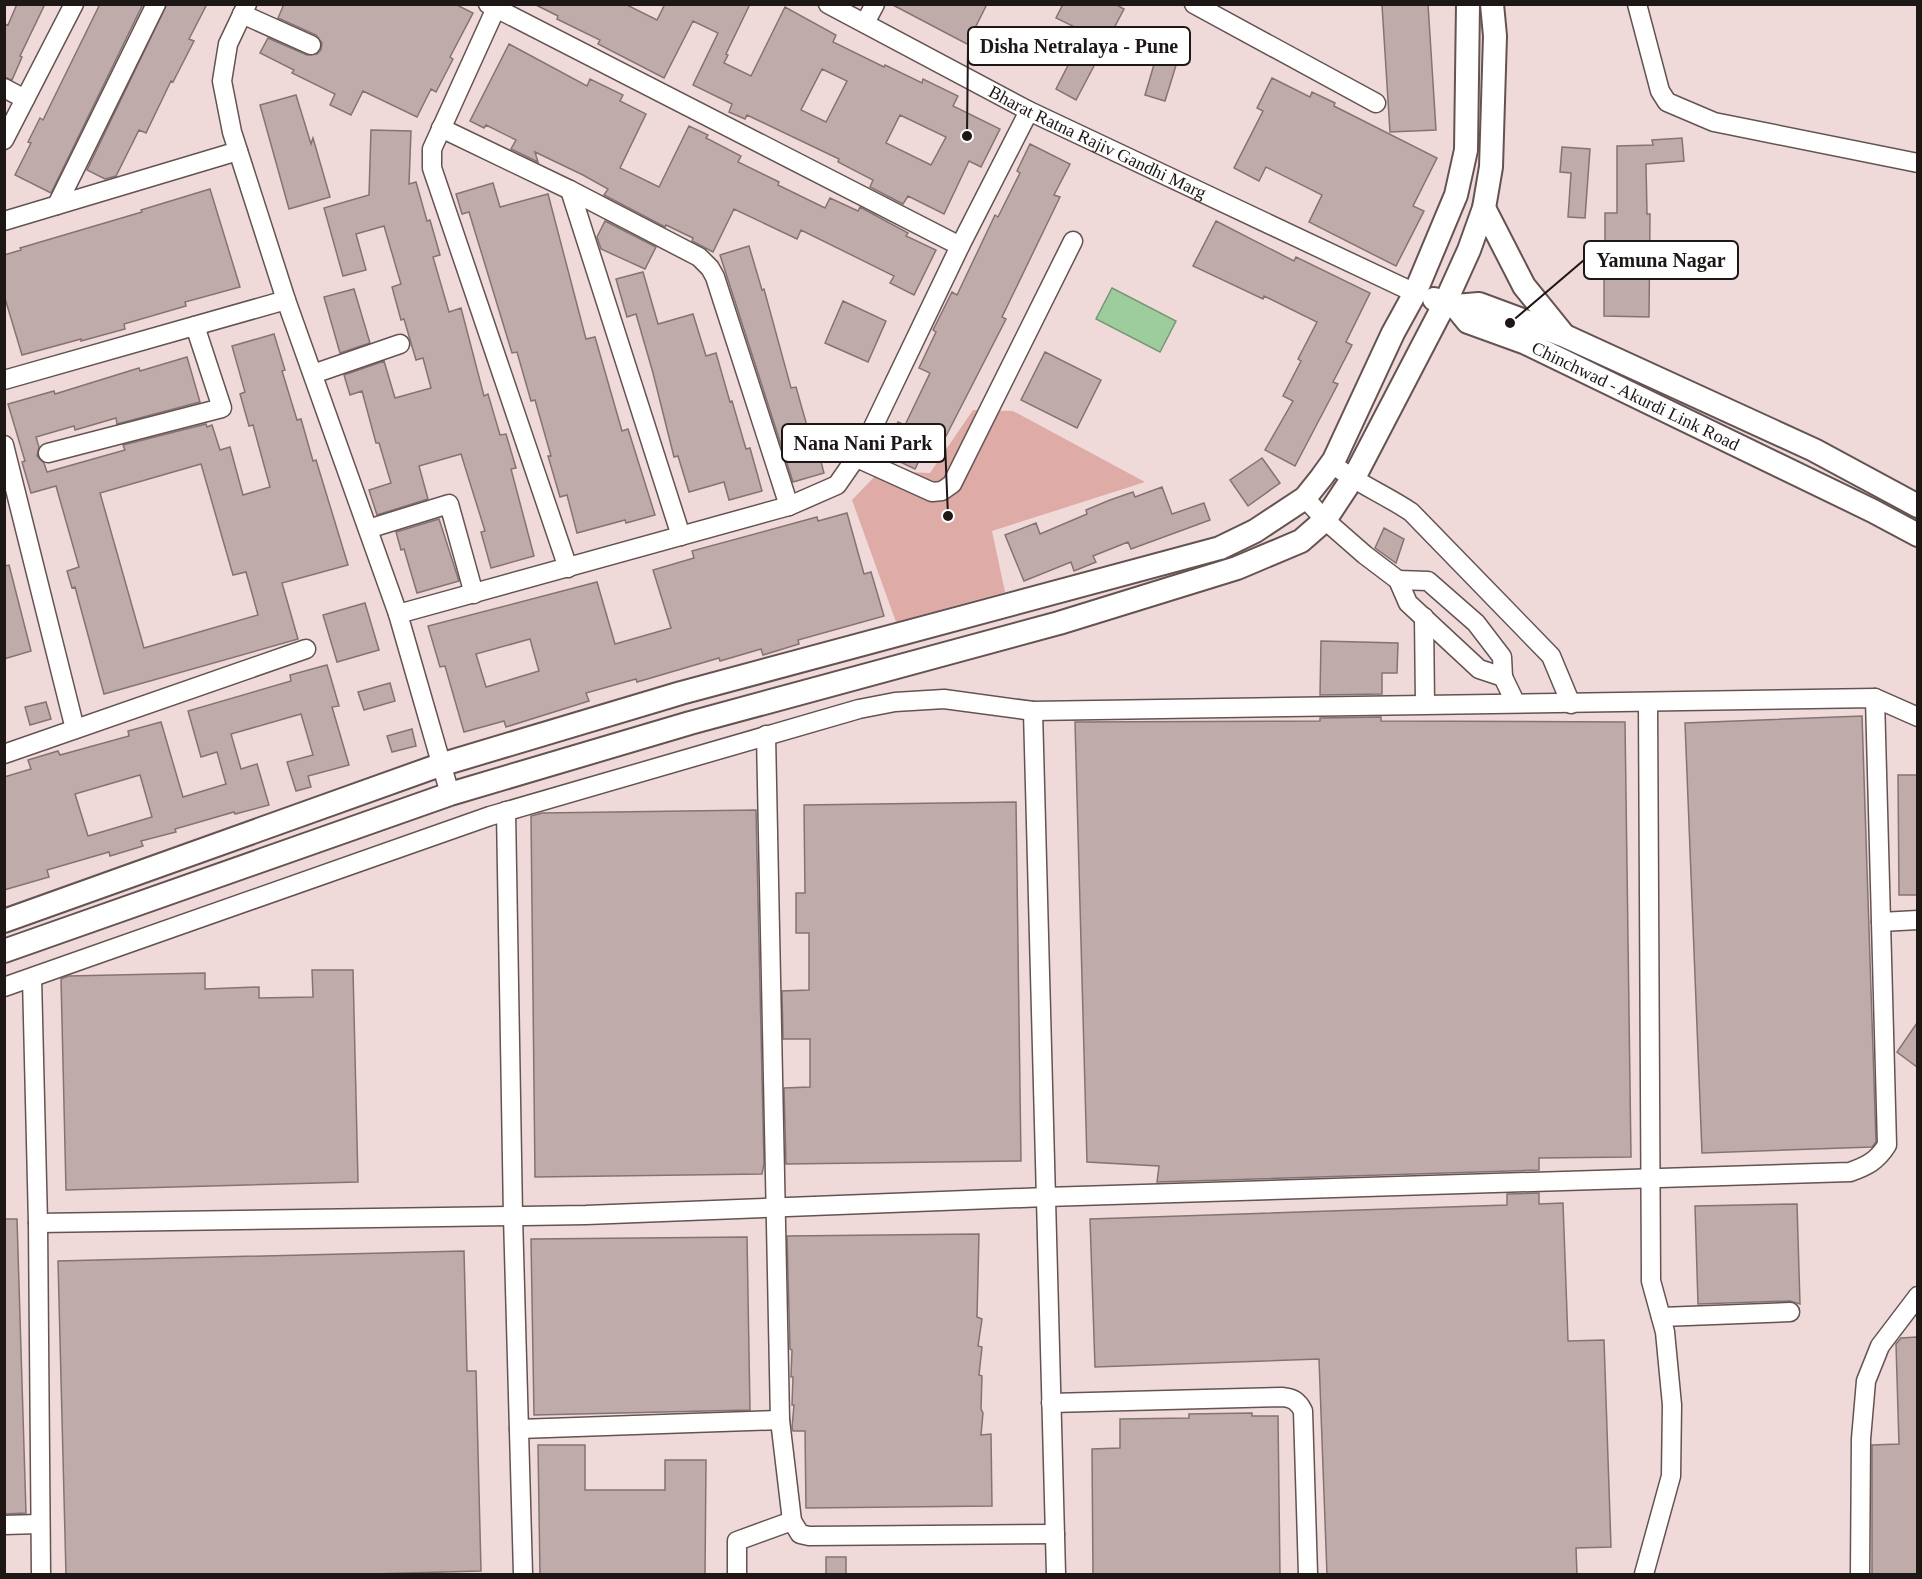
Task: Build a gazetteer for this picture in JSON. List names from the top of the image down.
{
  "streets": {
    "main road": ["Chinchwad - Akurdi Link Road"],
    "street": ["Bharat Ratna Rajiv Gandhi Marg"]
  },
  "places": ["Disha Netralaya - Pune", "Yamuna Nagar", "Nana Nani Park"]
}
